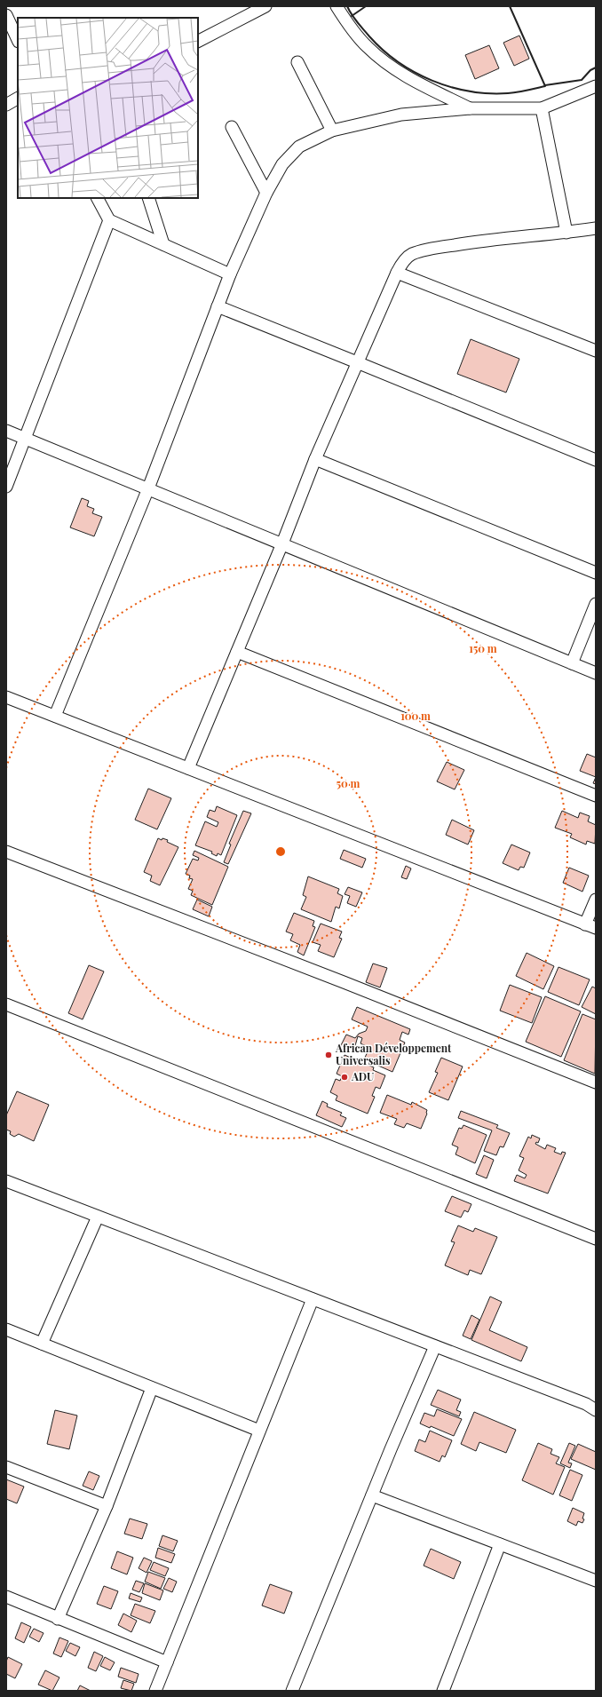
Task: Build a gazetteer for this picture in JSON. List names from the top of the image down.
{
  "places": ["African Développement Universalis", "ADU"],
  "rings": ["150 m", "100 m", "50 m"]
}
